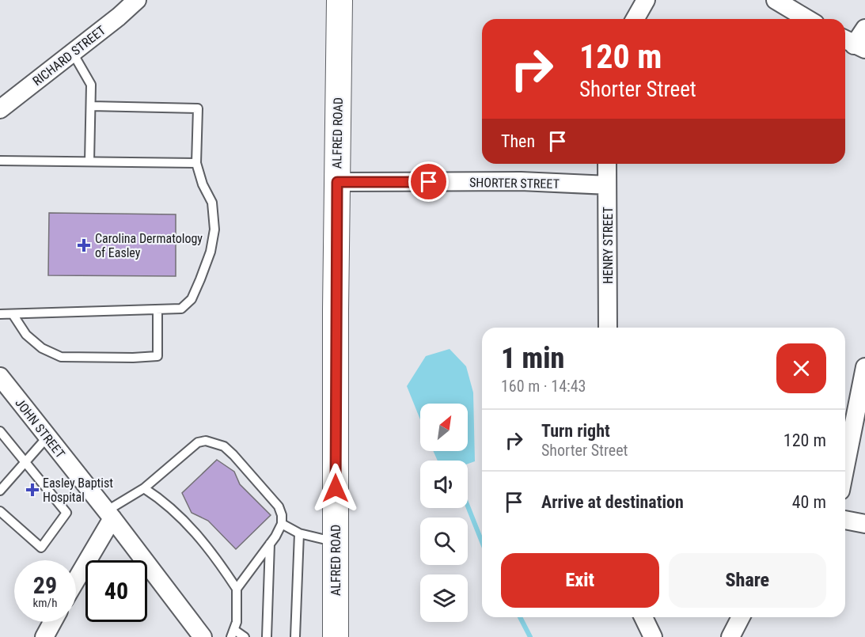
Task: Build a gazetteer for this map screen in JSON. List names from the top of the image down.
{
  "streets": {
    "street": [
      "RICHARD STREET",
      "ALFRED ROAD",
      "SHORTER STREET",
      "HENRY STREET",
      "JOHN STREET"
    ]
  },
  "crossings": [
    ["ALFRED ROAD", "SHORTER STREET"],
    ["SHORTER STREET", "HENRY STREET"]
  ],
  "places": {
    "health": ["Carolina Dermatology of Easley", "Easley Baptist Hospital"]
  },
  "north": "top right",
  "page": {
    "turn": ["120 m", "Shorter Street"],
    "then": "Then",
    "heading": ["1 min", "160 m · 14:43"],
    "list": [
      {
        "name": "Turn right",
        "note": "Shorter Street",
        "value": "120 m"
      },
      {
        "name": "Arrive at destination",
        "value": "40 m"
      }
    ],
    "buttons": ["Exit", "Share"],
    "speed": "29 km/h",
    "limit": "40"
  }
}
